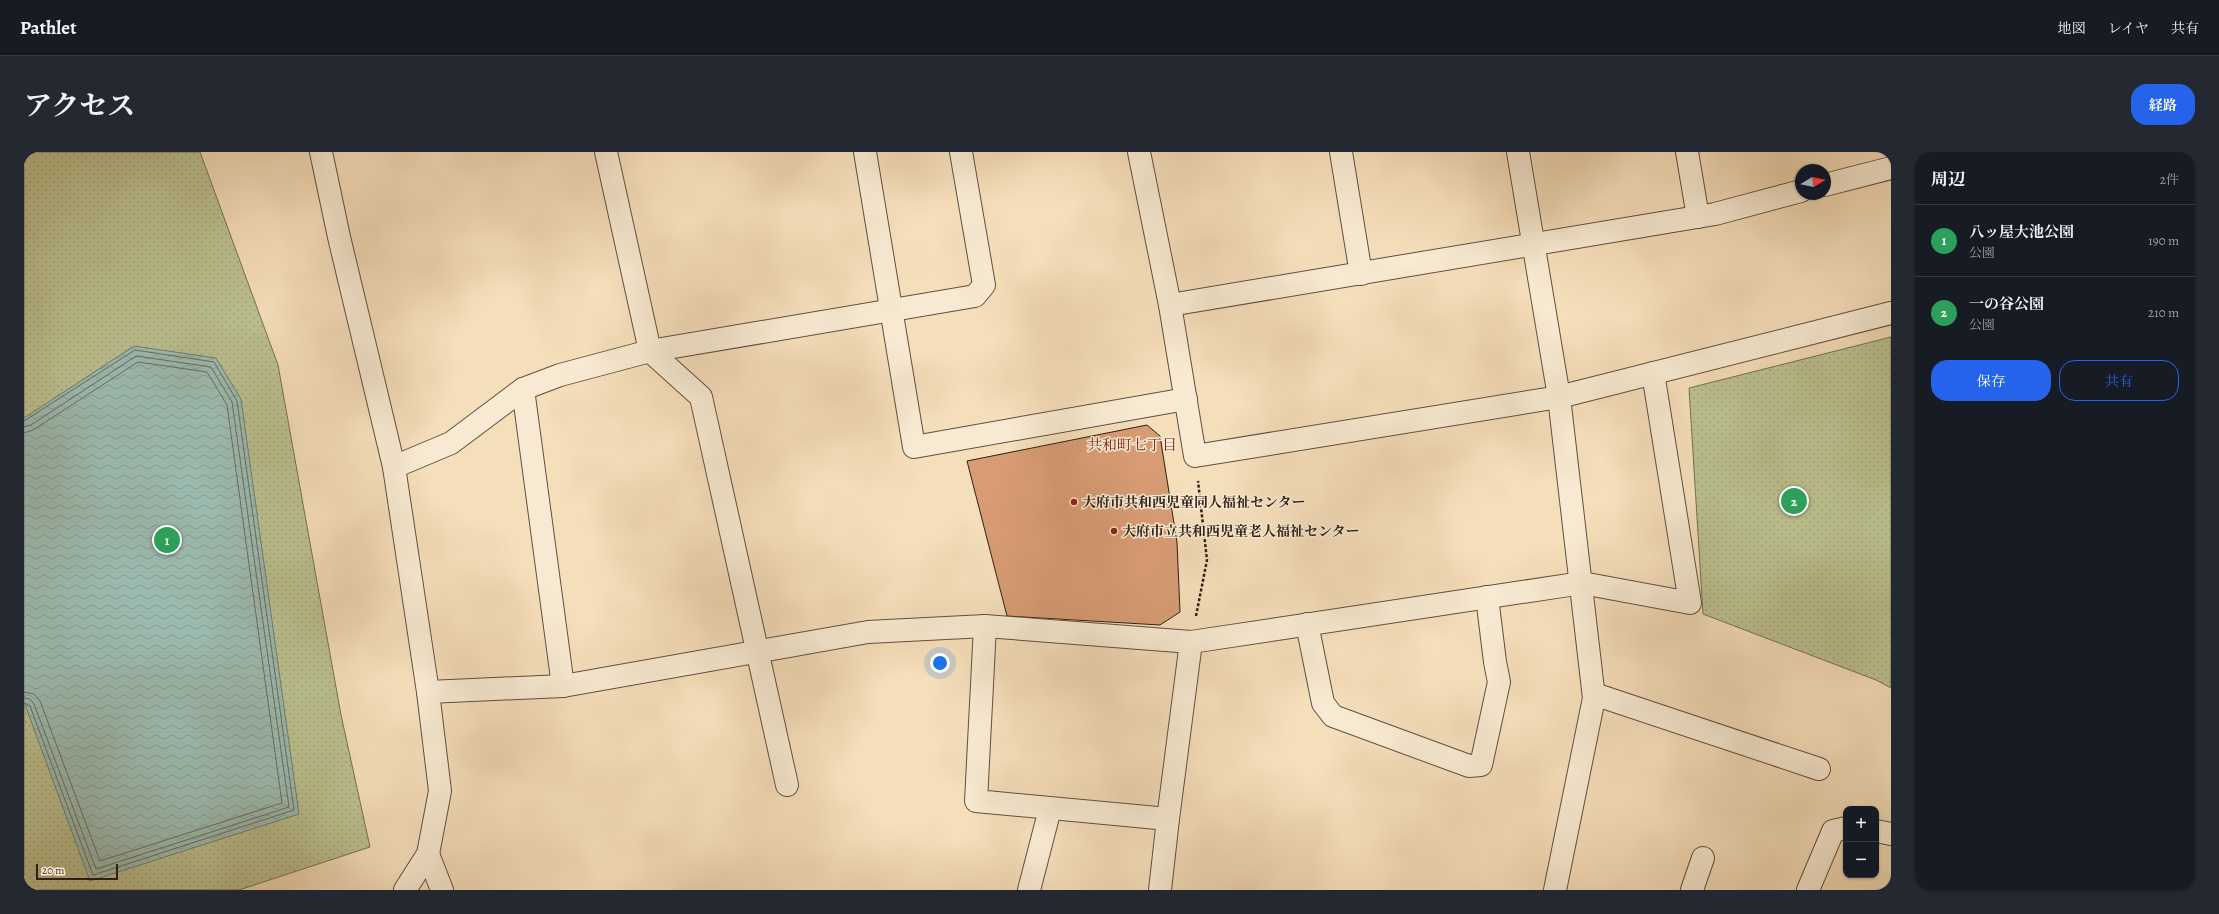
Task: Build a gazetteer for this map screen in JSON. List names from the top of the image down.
{
  "districts": ["共和町七丁目"],
  "places": ["大府市共和西児童同人福祉センター", "大府市立共和西児童老人福祉センター"],
  "scale_bar": "20 m",
  "north": "right",
  "page": {
    "header": "Pathlet",
    "nav": ["地図", "レイヤ", "共有"],
    "title": "アクセス",
    "buttons": [
      "経路",
      ["保存", "共有"]
    ],
    "heading": ["周辺", "2件"],
    "list": [
      {
        "mark": "1",
        "name": "八ッ屋大池公園",
        "note": "公園",
        "value": "190 m"
      },
      {
        "mark": "2",
        "name": "一の谷公園",
        "note": "公園",
        "value": "210 m"
      }
    ],
    "pins": ["2", "1"],
    "map_buttons": ["+", "−"],
    "scale": "20 m"
  }
}
